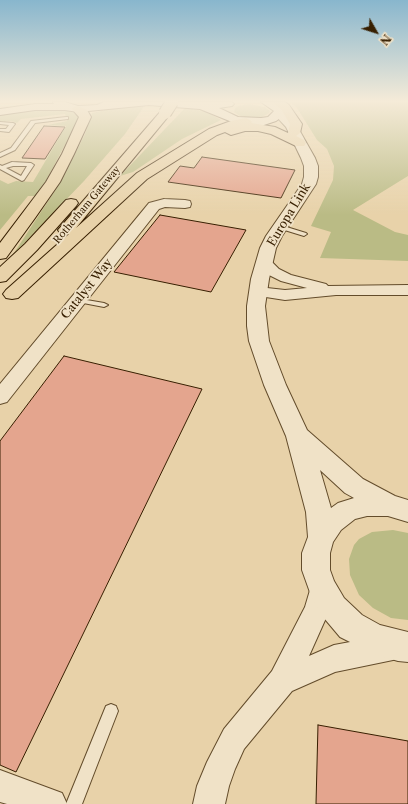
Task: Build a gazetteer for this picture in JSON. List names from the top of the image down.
{
  "streets": {
    "highway": ["Rotherham Gateway"],
    "street": ["Europa Link", "Catalyst Way"]
  },
  "north": "bottom right"
}
